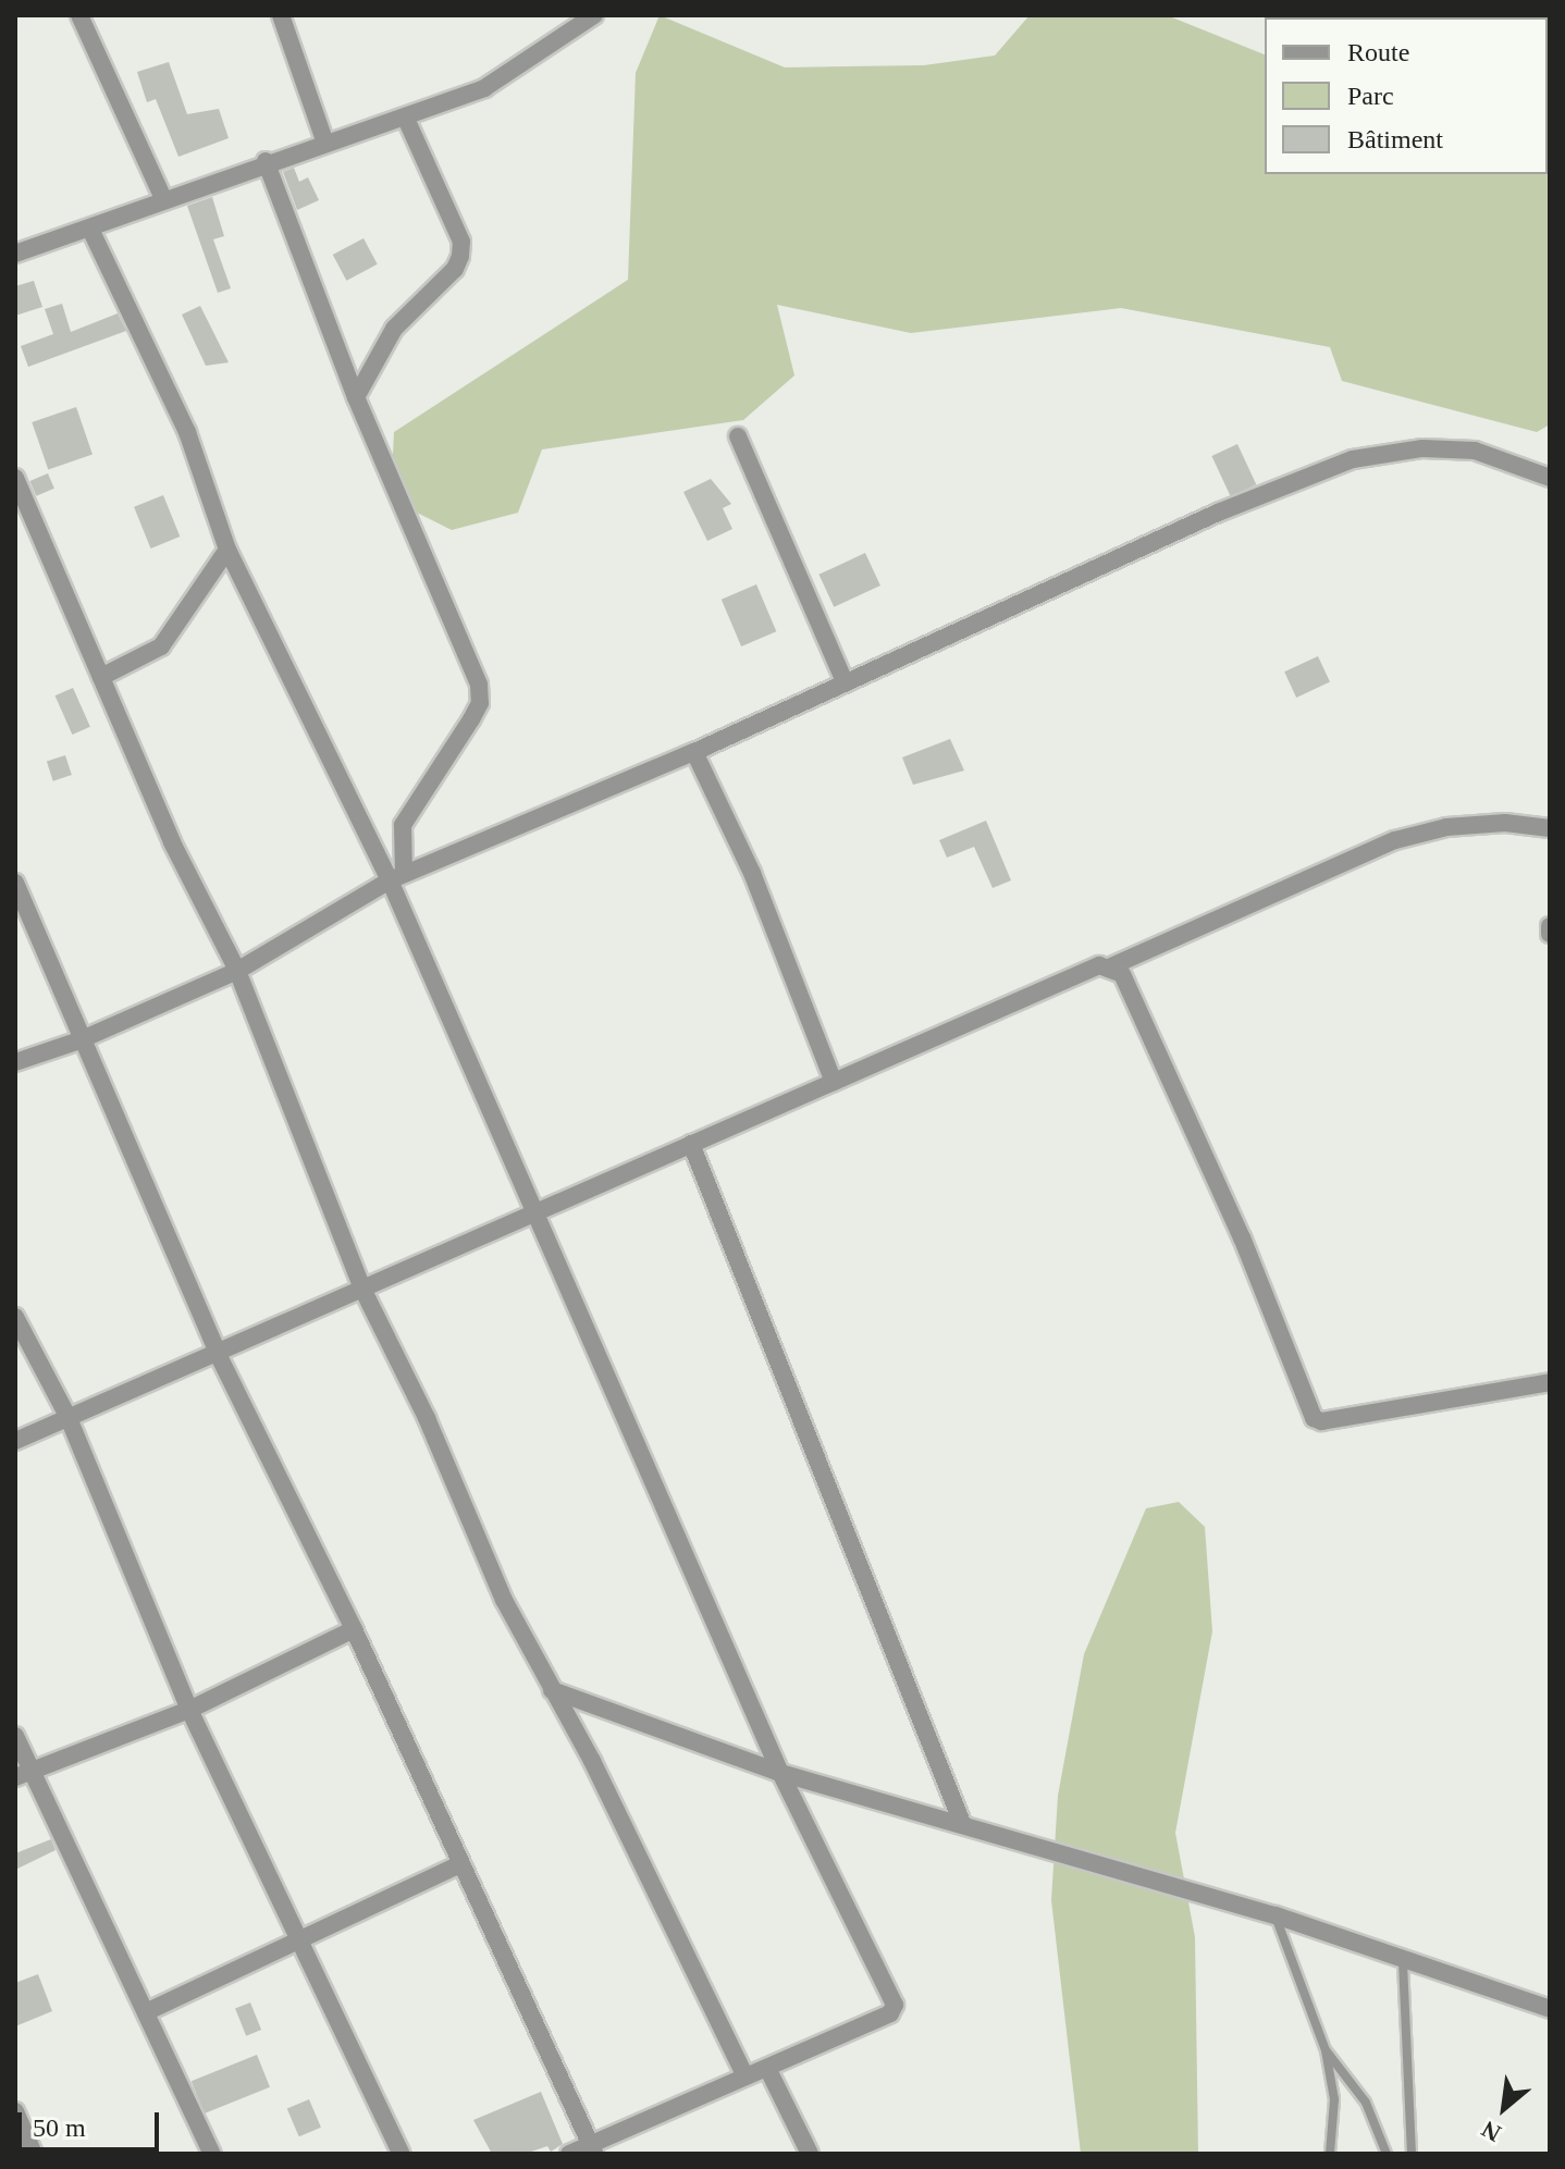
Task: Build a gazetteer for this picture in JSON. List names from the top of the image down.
{
  "legend": ["Route", "Parc", "Bâtiment"],
  "scale_bar": "50 m",
  "north": "bottom left"
}
